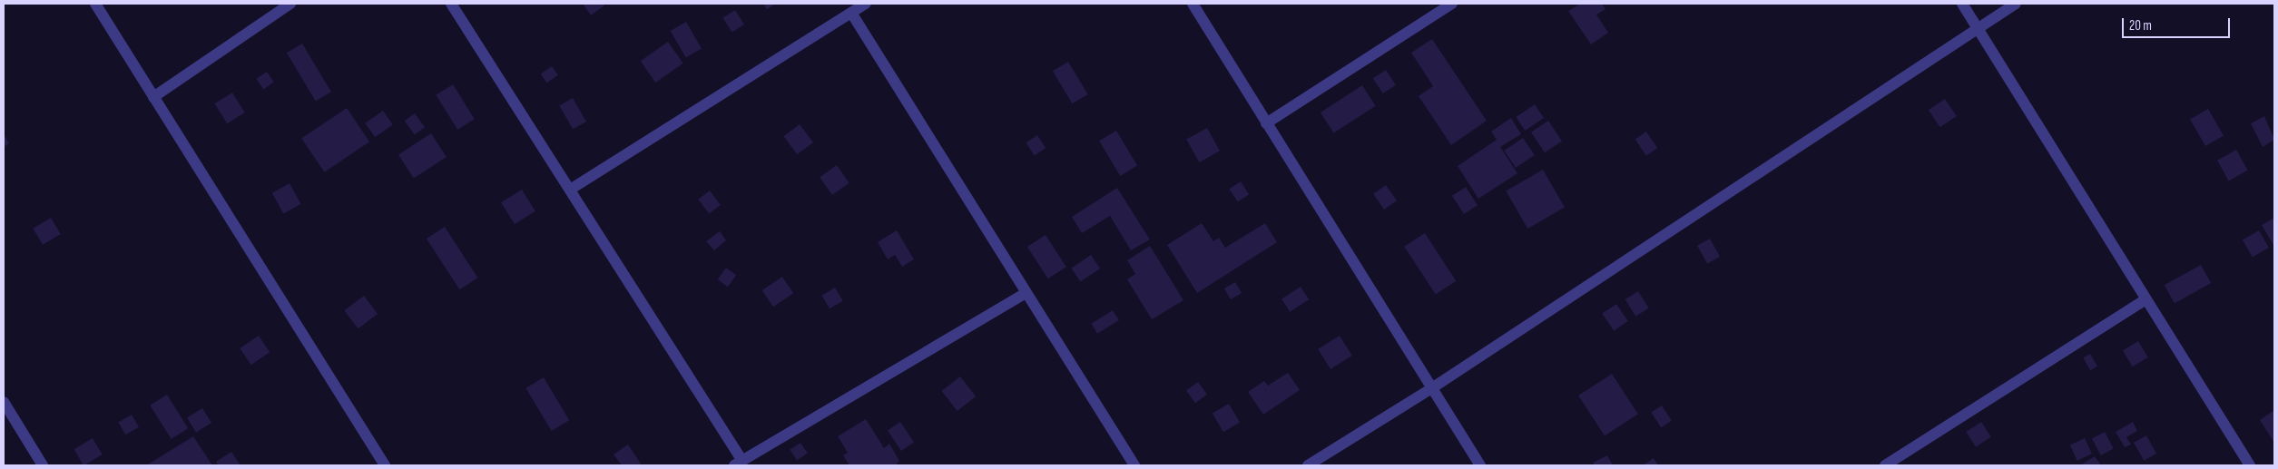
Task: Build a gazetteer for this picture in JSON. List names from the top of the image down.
{
  "scale_bar": "20 m"
}
